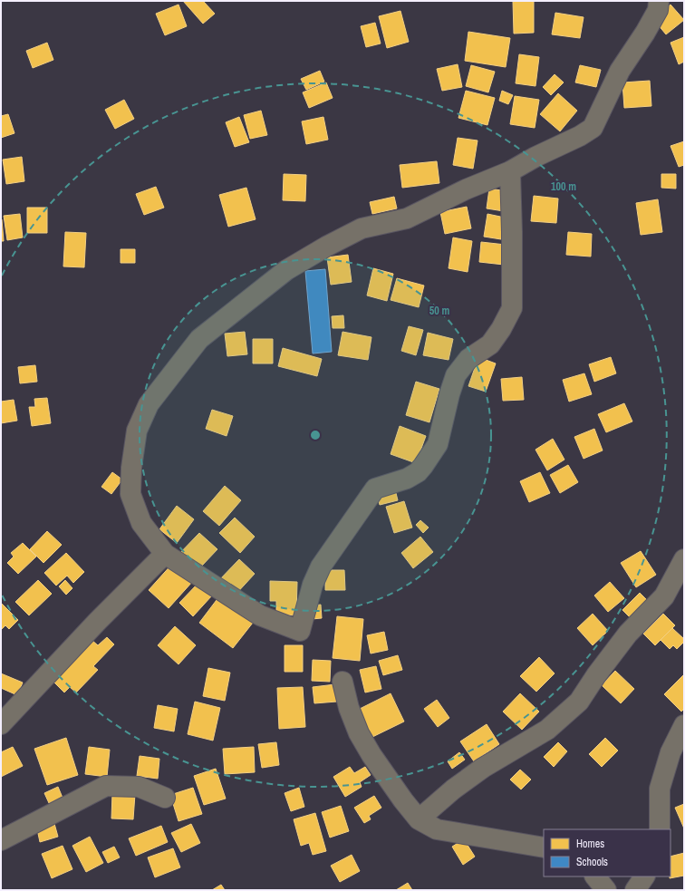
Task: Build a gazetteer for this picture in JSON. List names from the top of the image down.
{
  "legend": ["Homes", "Schools"],
  "rings": ["100 m", "50 m"]
}
